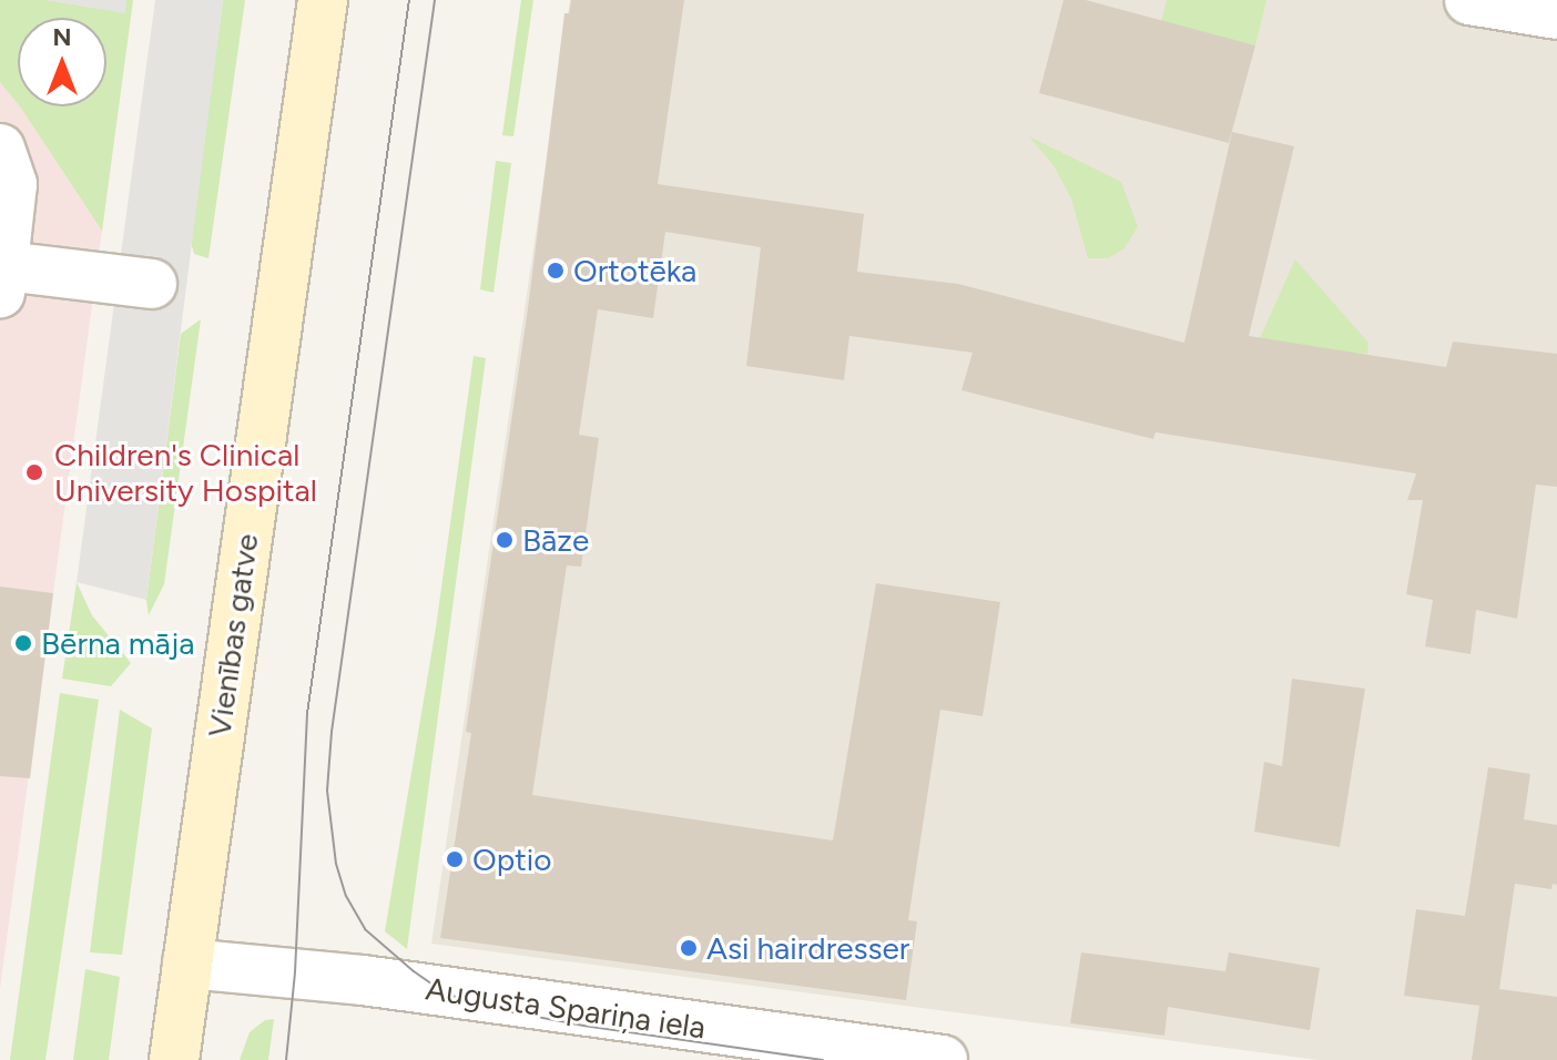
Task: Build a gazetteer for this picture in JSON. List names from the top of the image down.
{
  "streets": {
    "main road": ["Vienības gatve"],
    "street": ["Augusta Spariņa iela"]
  },
  "crossings": [
    ["Vienības gatve", "Augusta Spariņa iela"]
  ],
  "places": [
    "Ortotēka",
    "Children's Clinical University Hospital",
    "Bāze",
    "Bērna māja",
    "Optio",
    "Asi hairdresser"
  ],
  "north": "top"
}
